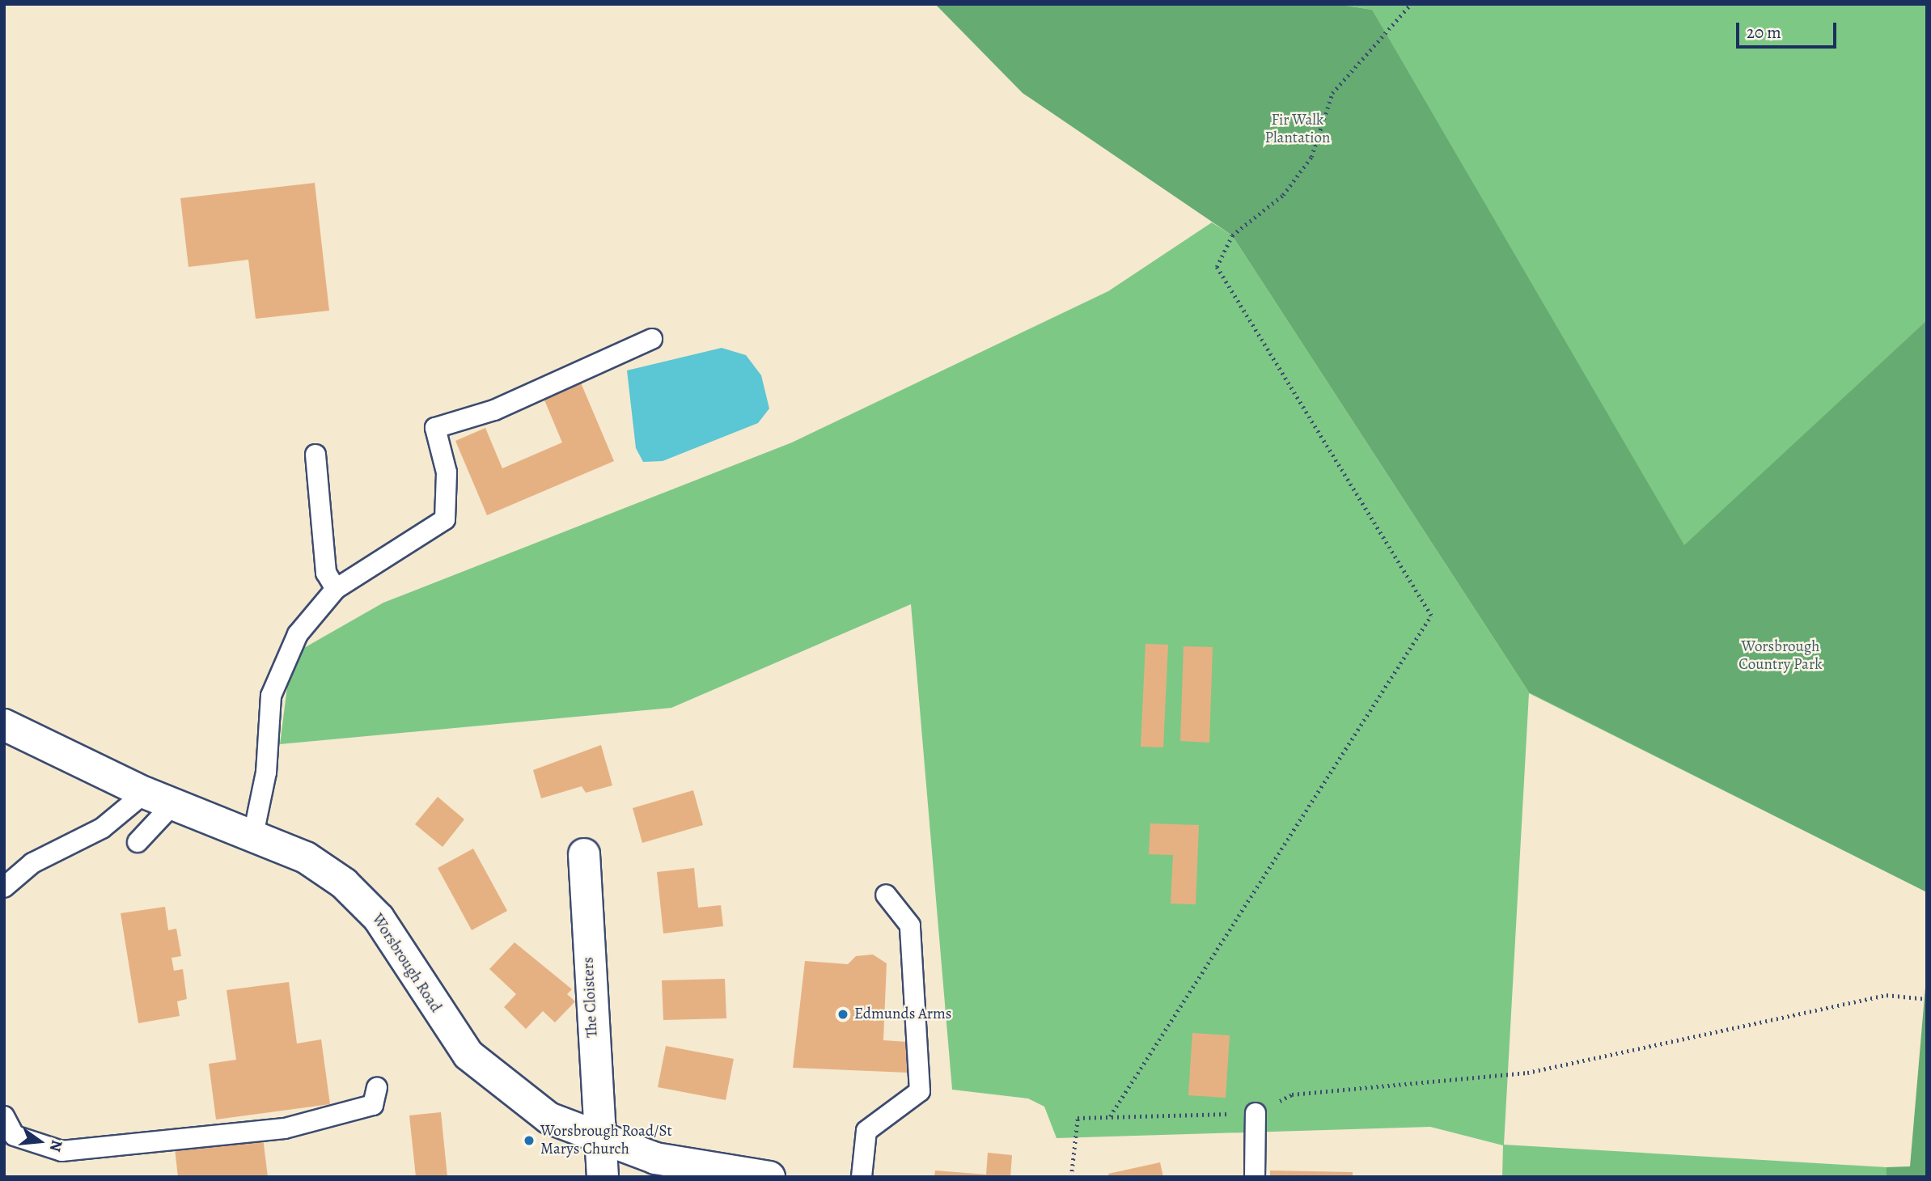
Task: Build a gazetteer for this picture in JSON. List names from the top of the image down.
{
  "streets": {
    "street": ["Worsbrough Road", "The Cloisters"]
  },
  "crossings": [
    ["Worsbrough Road", "The Cloisters"]
  ],
  "parks": ["Fir Walk Plantation", "Worsbrough Country Park"],
  "places": ["Edmunds Arms", "Worsbrough Road/St Marys Church"],
  "scale_bar": "20 m",
  "north": "right"
}
